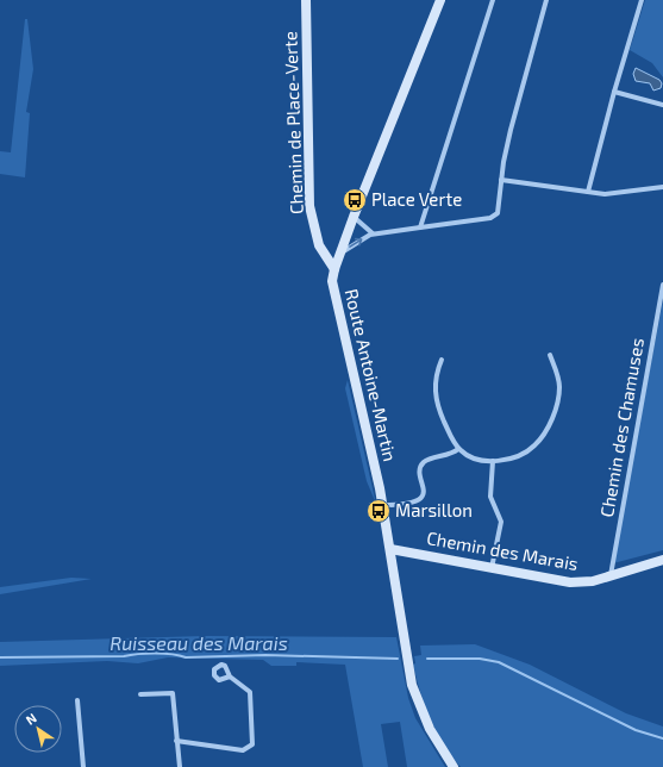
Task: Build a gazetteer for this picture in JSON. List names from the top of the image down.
{
  "streets": {
    "street": [
      "Chemin de Place-Verte",
      "Route Antoine-Martin",
      "Chemin des Chamuses",
      "Chemin des Marais"
    ]
  },
  "crossings": [
    ["Chemin de Place-Verte", "Route Antoine-Martin"],
    ["Route Antoine-Martin", "Chemin des Marais"],
    ["Chemin des Chamuses", "Chemin des Marais"]
  ],
  "water": ["Ruisseau des Marais"],
  "places": {
    "bus stop": ["Place Verte", "Marsillon"]
  },
  "north": "top left"
}
